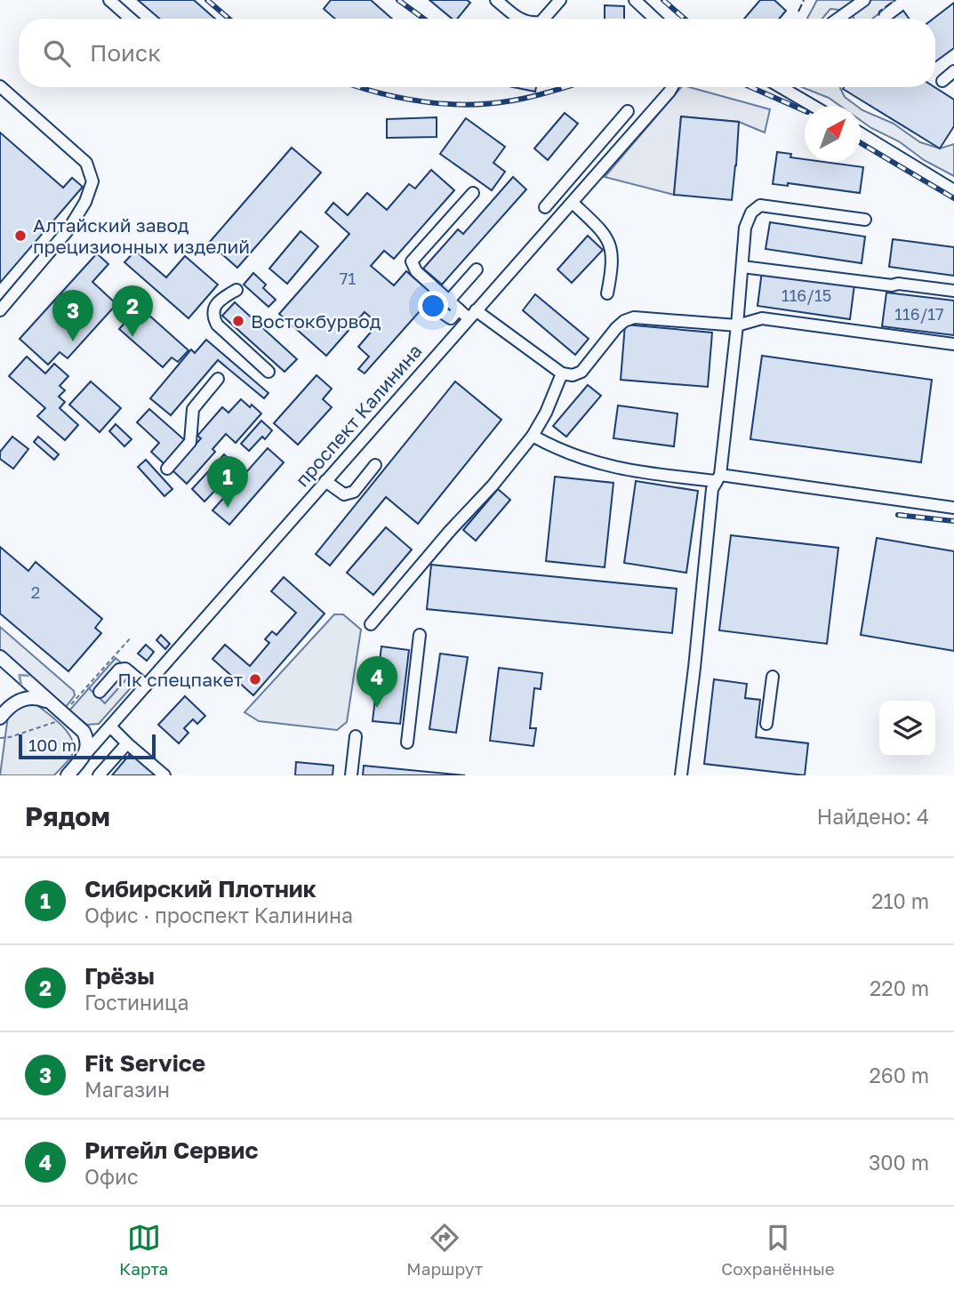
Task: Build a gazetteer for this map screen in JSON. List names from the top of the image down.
{
  "streets": {
    "main road": ["проспект Калинина"]
  },
  "places": ["Алтайский завод прецизионных изделий", "Востокбурвод", "Пк спецпакет"],
  "house_numbers": [
    "71",
    "116/15",
    "116/17",
    "2"
  ],
  "scale_bar": "100 m",
  "north": "top right",
  "page": {
    "search": "Поиск",
    "pins": [
      "2",
      "3",
      "1",
      "4"
    ],
    "scale": "100 m",
    "heading": ["Рядом", "Найдено: 4"],
    "list": [
      {
        "mark": "1",
        "name": "Сибирский Плотник",
        "note": "Офис · проспект Калинина",
        "value": "210 m"
      },
      {
        "mark": "2",
        "name": "Грёзы",
        "note": "Гостиница",
        "value": "220 m"
      },
      {
        "mark": "3",
        "name": "Fit Service",
        "note": "Магазин",
        "value": "260 m"
      },
      {
        "mark": "4",
        "name": "Ритейл Сервис",
        "note": "Офис",
        "value": "300 m"
      }
    ],
    "nav": ["Карта", "Маршрут", "Сохранённые"]
  }
}
